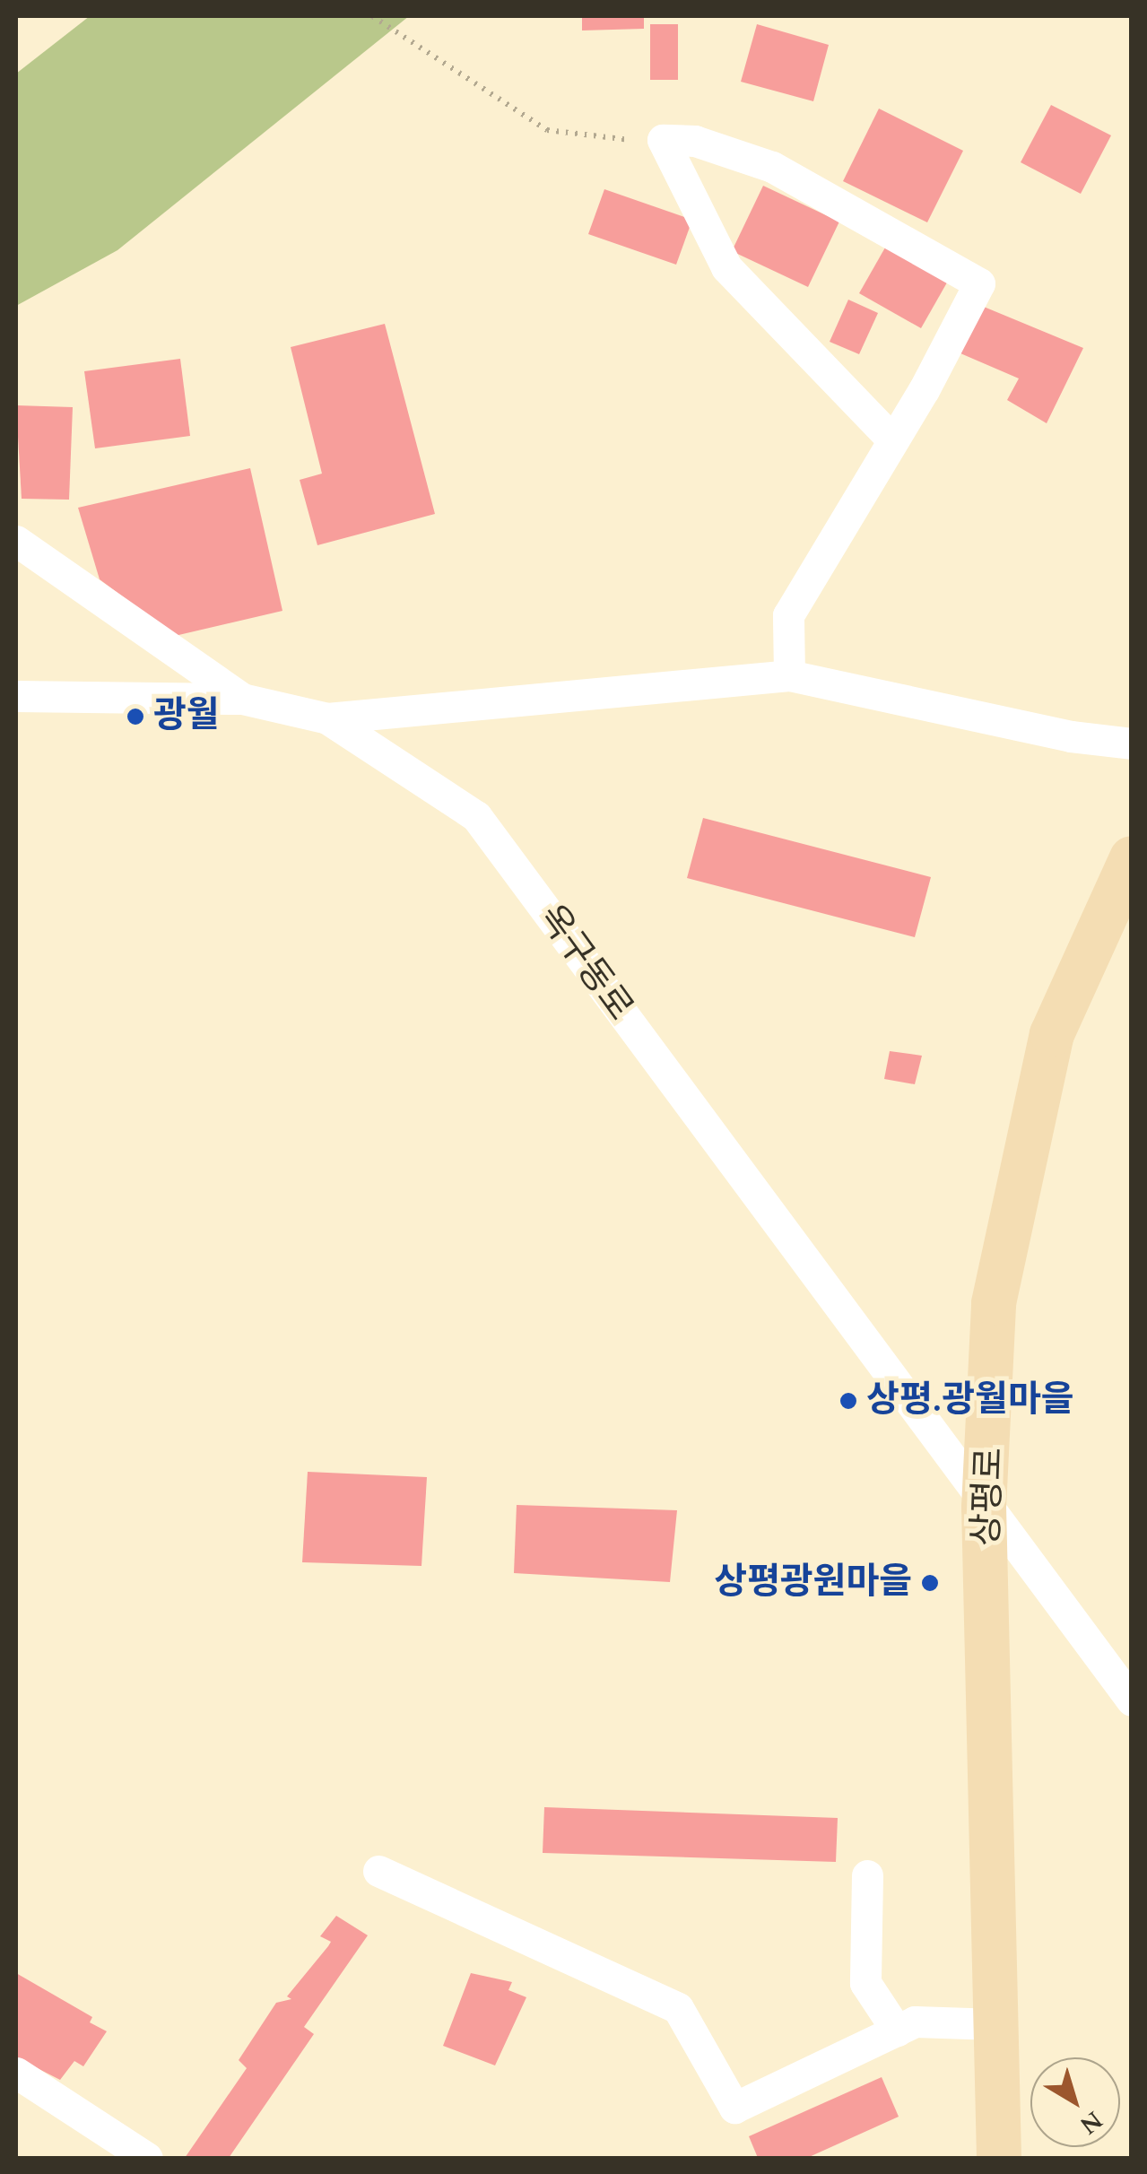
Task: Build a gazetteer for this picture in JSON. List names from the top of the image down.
{
  "streets": {
    "main road": ["상평로"],
    "street": ["옥구동로"]
  },
  "crossings": [
    ["옥구동로", "상평로"]
  ],
  "places": ["광월", "상평.광월마을", "상평광원마을"],
  "north": "bottom right"
}
